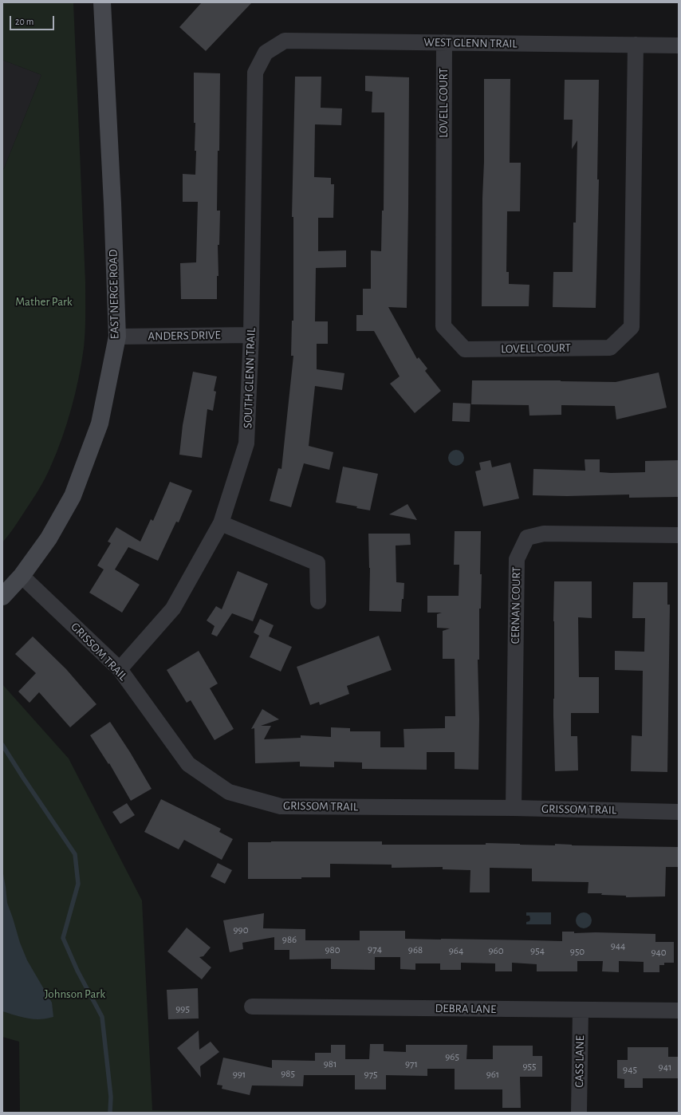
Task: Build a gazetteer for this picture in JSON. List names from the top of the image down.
{
  "streets": {
    "main road": ["EAST NERGE ROAD"],
    "street": [
      "WEST GLENN TRAIL",
      "LOVELL COURT",
      "ANDERS DRIVE",
      "SOUTH GLENN TRAIL",
      "CERNAN COURT",
      "GRISSOM TRAIL",
      "DEBRA LANE",
      "CASS LANE"
    ]
  },
  "crossings": [
    ["WEST GLENN TRAIL", "LOVELL COURT"],
    ["WEST GLENN TRAIL", "SOUTH GLENN TRAIL"],
    ["EAST NERGE ROAD", "ANDERS DRIVE"],
    ["EAST NERGE ROAD", "GRISSOM TRAIL"],
    ["ANDERS DRIVE", "SOUTH GLENN TRAIL"],
    ["SOUTH GLENN TRAIL", "GRISSOM TRAIL"],
    ["CERNAN COURT", "GRISSOM TRAIL"],
    ["DEBRA LANE", "CASS LANE"]
  ],
  "parks": ["Mather Park", "Johnson Park"],
  "house_numbers": [
    "990",
    "986",
    "944",
    "974",
    "980",
    "968",
    "964",
    "960",
    "954",
    "950",
    "940",
    "995",
    "965",
    "981",
    "971",
    "955",
    "941",
    "945",
    "985",
    "991",
    "975",
    "961"
  ],
  "scale_bar": "20 m"
}
